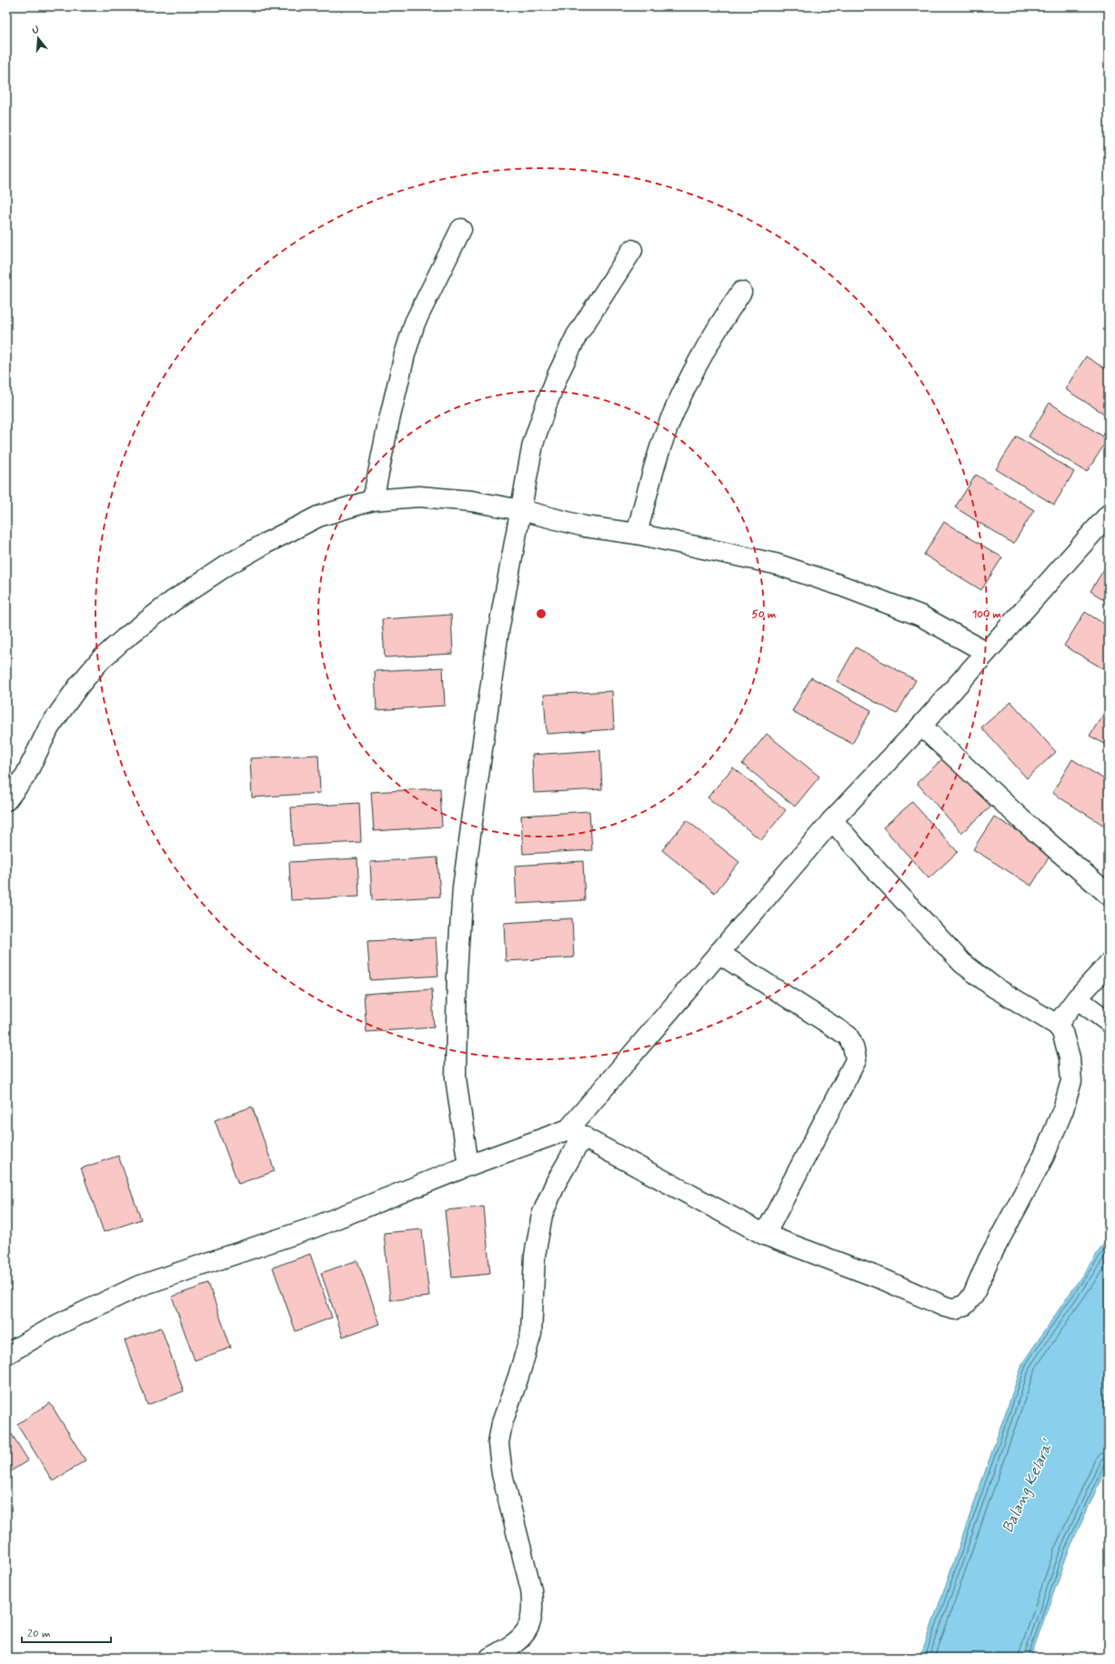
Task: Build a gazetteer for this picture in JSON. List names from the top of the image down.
{
  "water": ["Balang Kelara'"],
  "scale_bar": "20 m",
  "north": "top",
  "rings": ["50 m", "100 m"]
}
